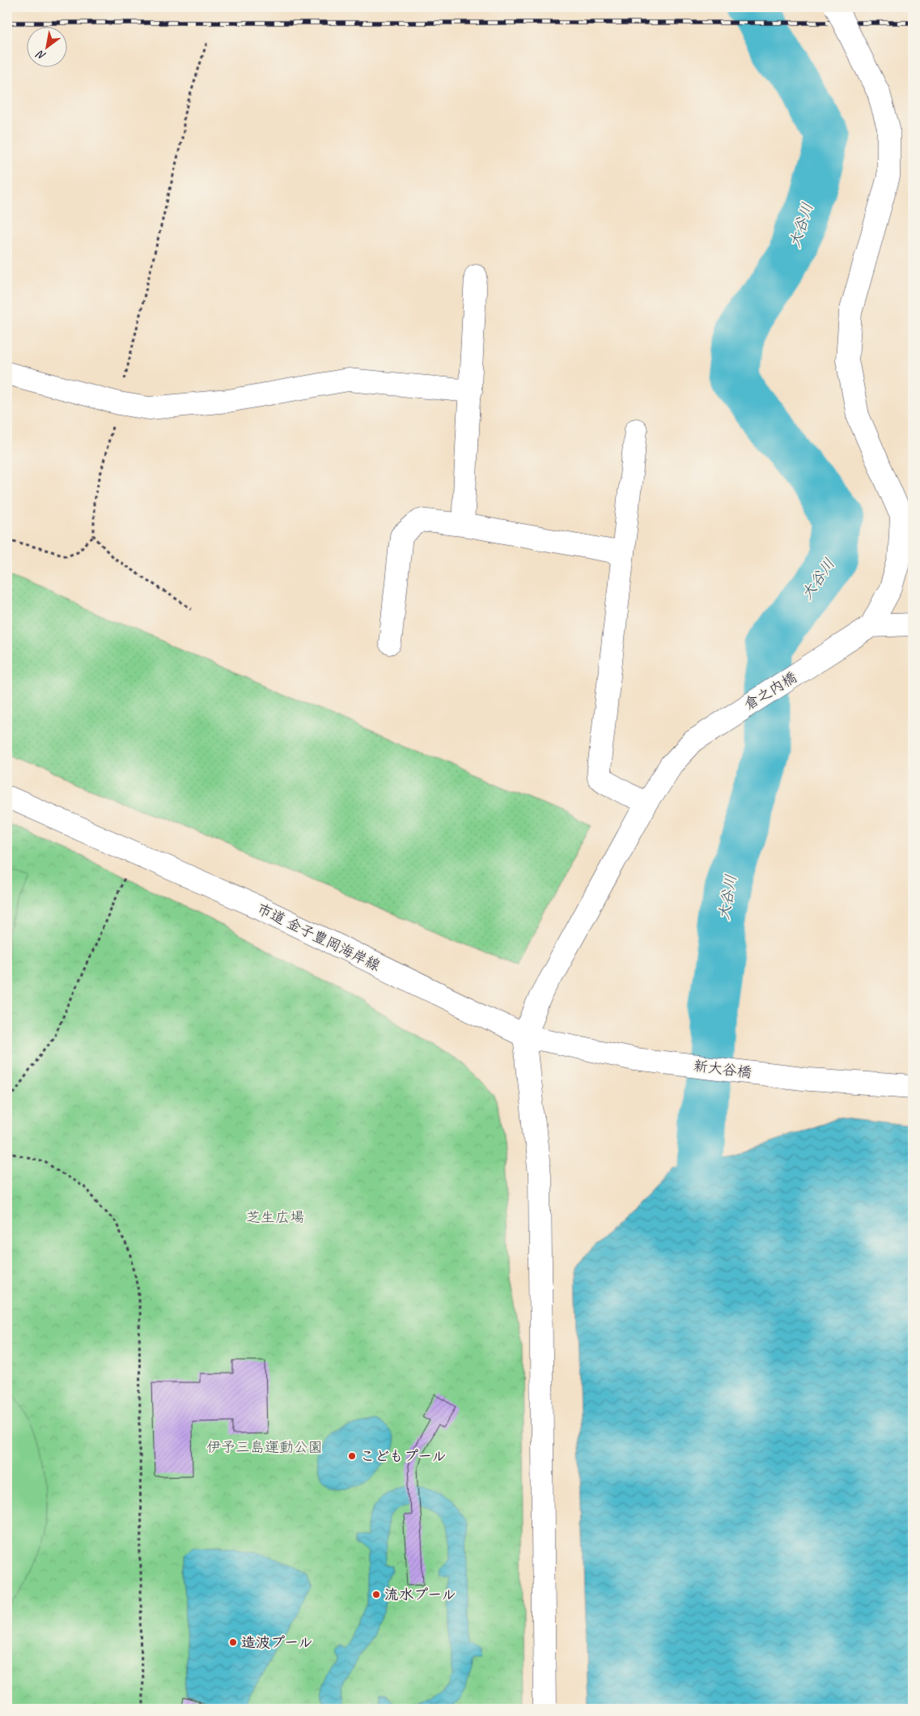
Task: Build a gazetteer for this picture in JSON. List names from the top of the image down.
{
  "streets": {
    "street": ["倉之内橋", "市道 金子豊岡海岸線", "新大谷橋"]
  },
  "crossings": [
    ["倉之内橋", "市道 金子豊岡海岸線"],
    ["市道 金子豊岡海岸線", "新大谷橋"]
  ],
  "water": ["大谷川"],
  "parks": ["芝生広場", "伊予三島運動公園"],
  "places": ["こどもプール", "流水プール", "造波プール"],
  "north": "bottom left"
}
